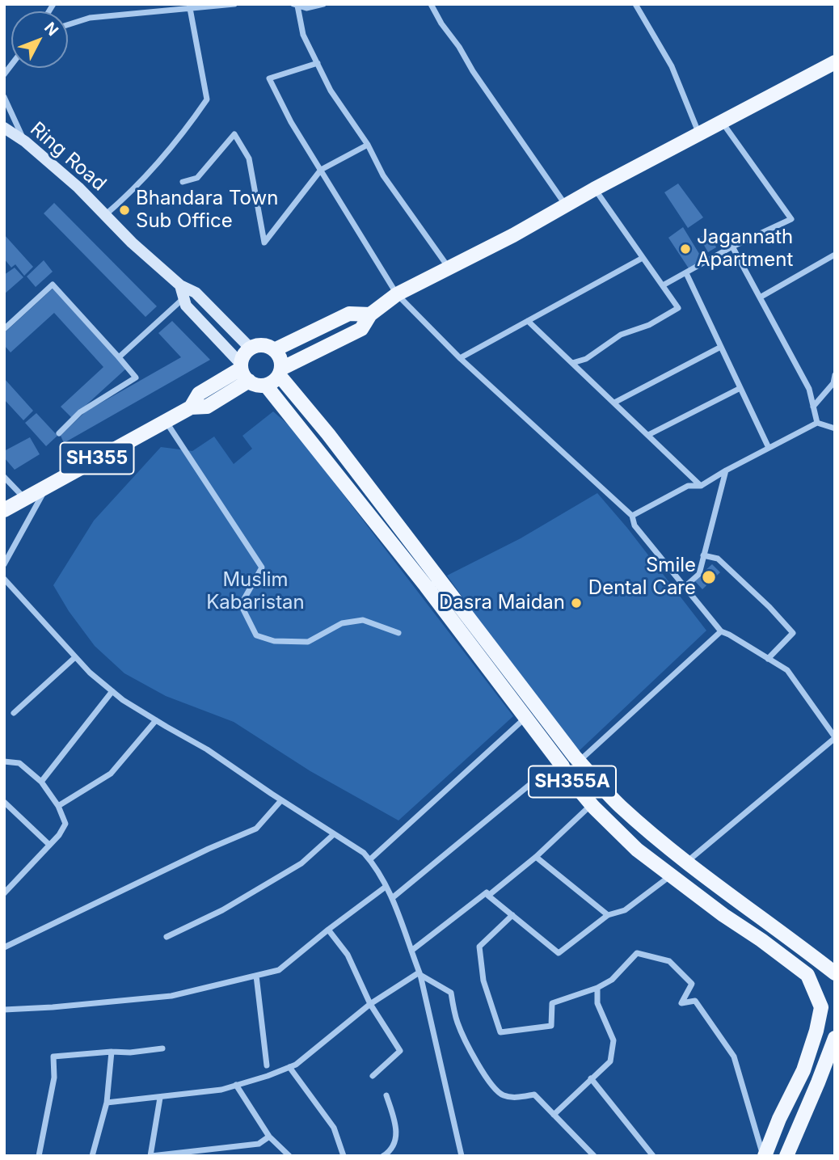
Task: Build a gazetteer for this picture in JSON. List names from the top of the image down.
{
  "streets": {
    "main road": ["SH355", "SH355A"],
    "street": ["Ring Road"]
  },
  "crossings": [
    ["Ring Road", "SH355"],
    ["Ring Road", "SH355A"],
    ["SH355", "SH355A"]
  ],
  "parks": ["Muslim Kabaristan"],
  "places": [
    "Bhandara Town Sub Office",
    "Jagannath Apartment",
    "Smile Dental Care",
    "Dasra Maidan"
  ],
  "north": "top right"
}
